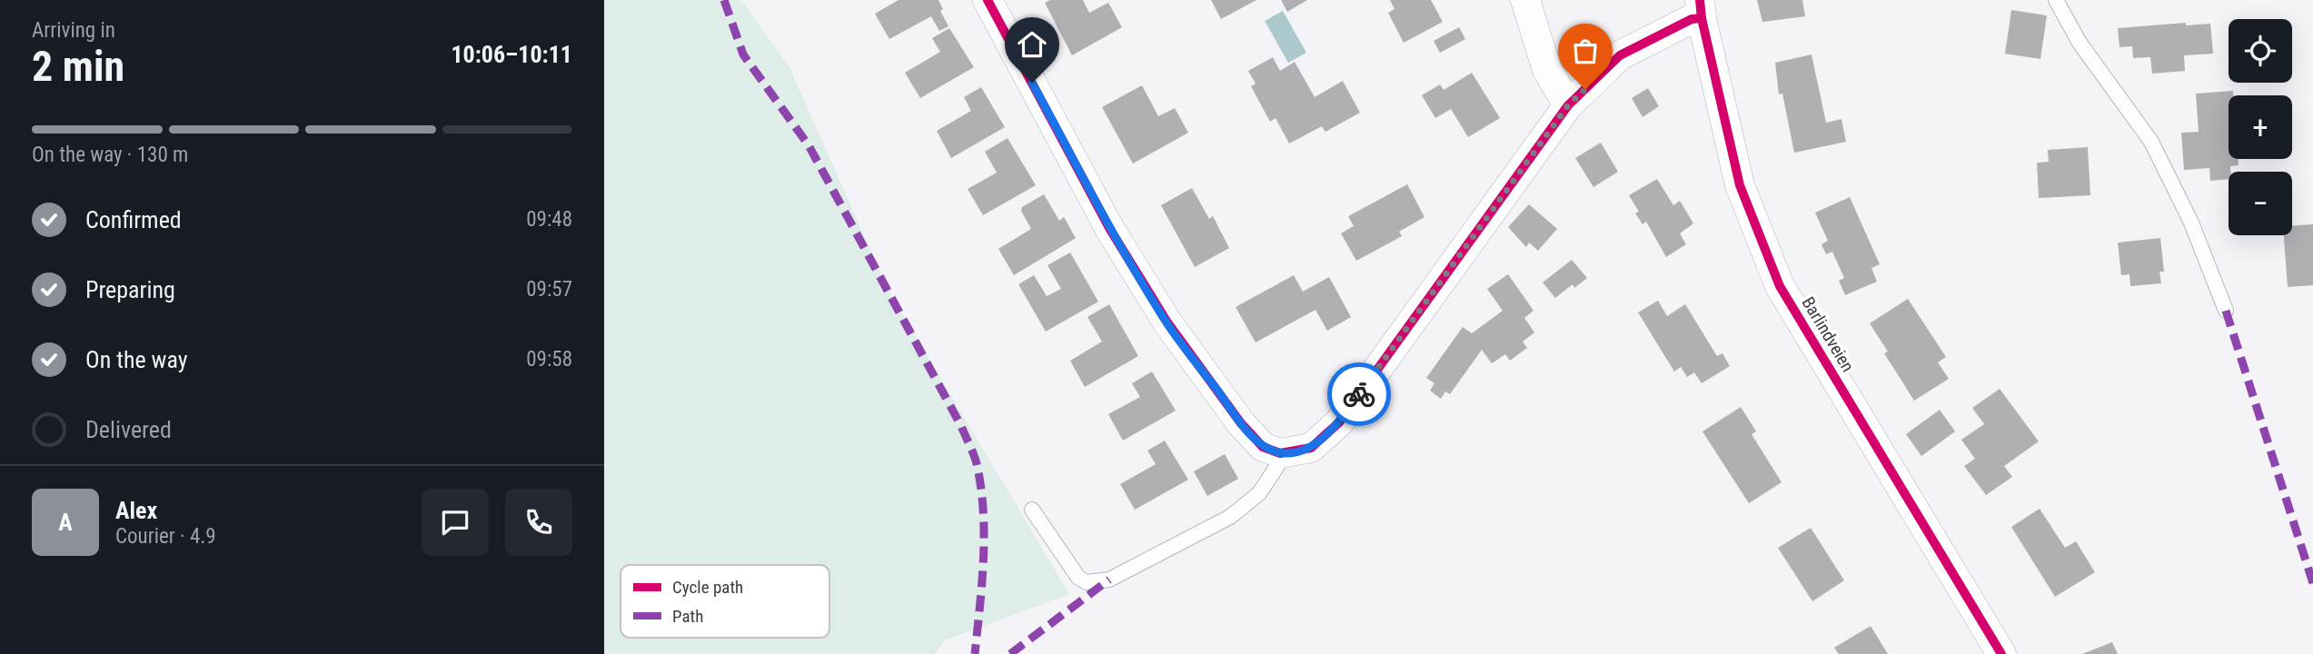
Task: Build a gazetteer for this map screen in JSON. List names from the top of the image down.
{
  "streets": {
    "street": ["Barlindveien"]
  },
  "legend": ["Cycle path", "Path"],
  "page": {
    "heading": ["2 min", "Arriving in", "10:06–10:11"],
    "panel": ["Alex", "Courier · 4.9"],
    "map_buttons": ["+", "−"],
    "bar": "On the way · 130 m",
    "list": [
      ["Confirmed", "09:48"],
      ["Preparing", "09:57"],
      ["On the way", "09:58"],
      "Delivered"
    ],
    "round": "A"
  }
}
